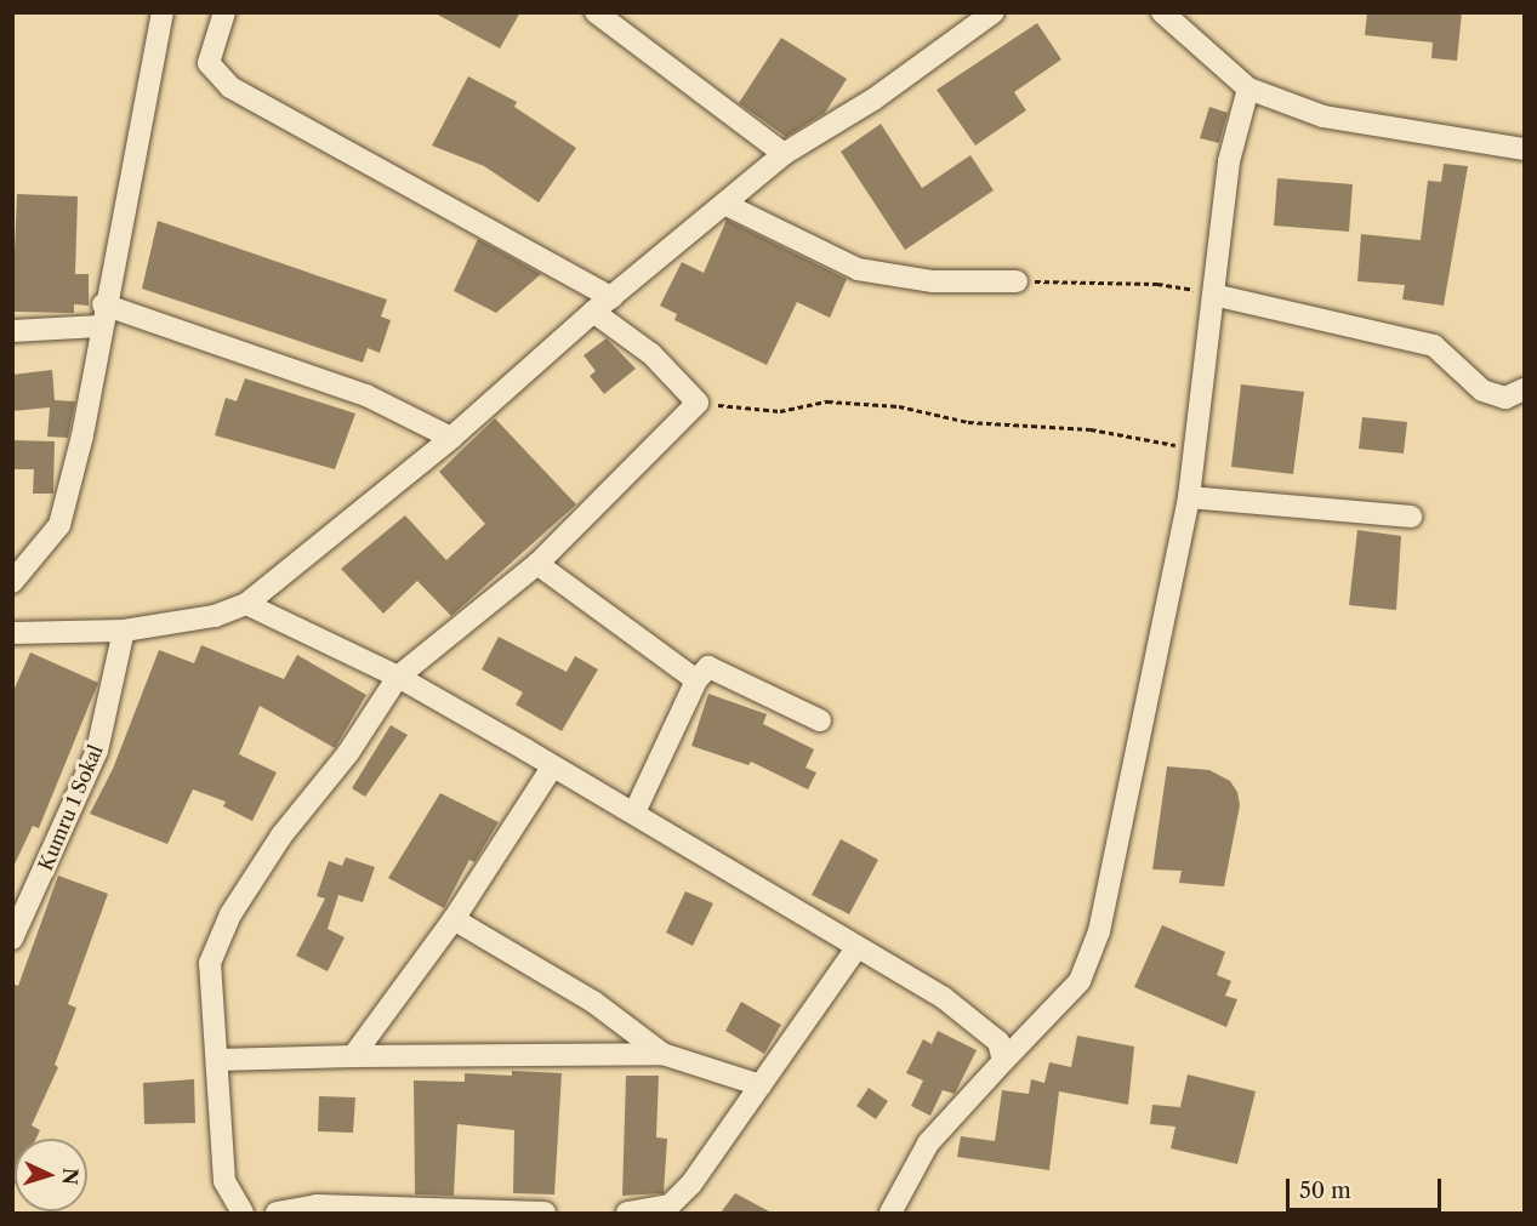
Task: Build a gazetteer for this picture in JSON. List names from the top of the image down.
{
  "streets": {
    "street": ["Kumru 1 Sokal"]
  },
  "scale_bar": "50 m",
  "north": "right"
}
